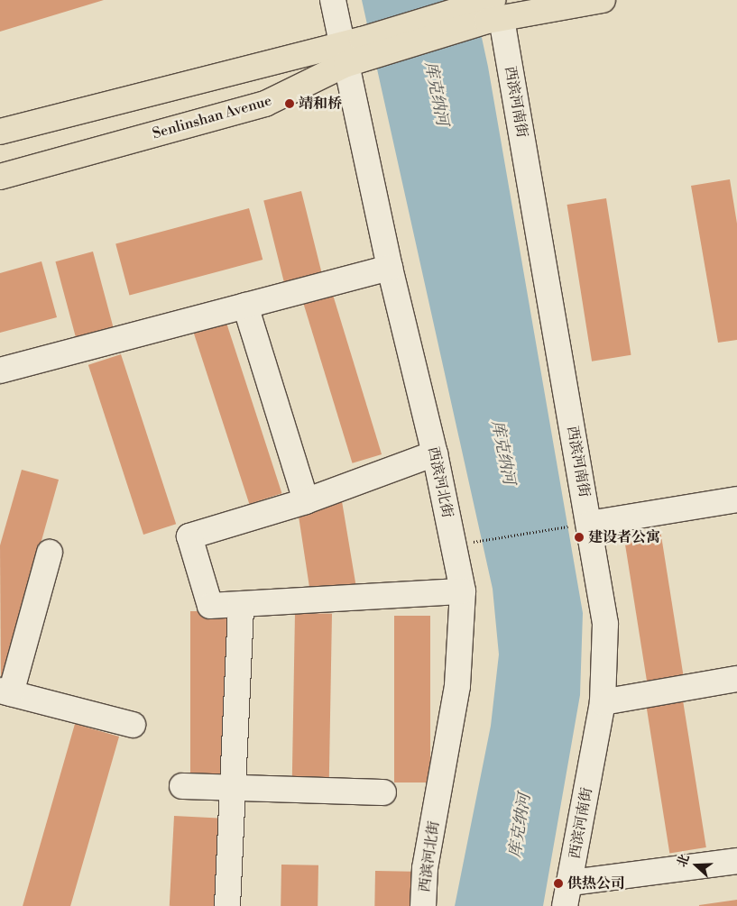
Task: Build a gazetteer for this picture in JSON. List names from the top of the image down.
{
  "streets": {
    "main road": ["Senlinshan Avenue"],
    "street": ["西滨河南街", "西滨河北街"]
  },
  "crossings": [
    ["西滨河南街", "Senlinshan Avenue"],
    ["Senlinshan Avenue", "西滨河北街"]
  ],
  "water": ["库克纳河"],
  "places": ["靖和桥", "建设者公寓", "供热公司"],
  "north": "left"
}
